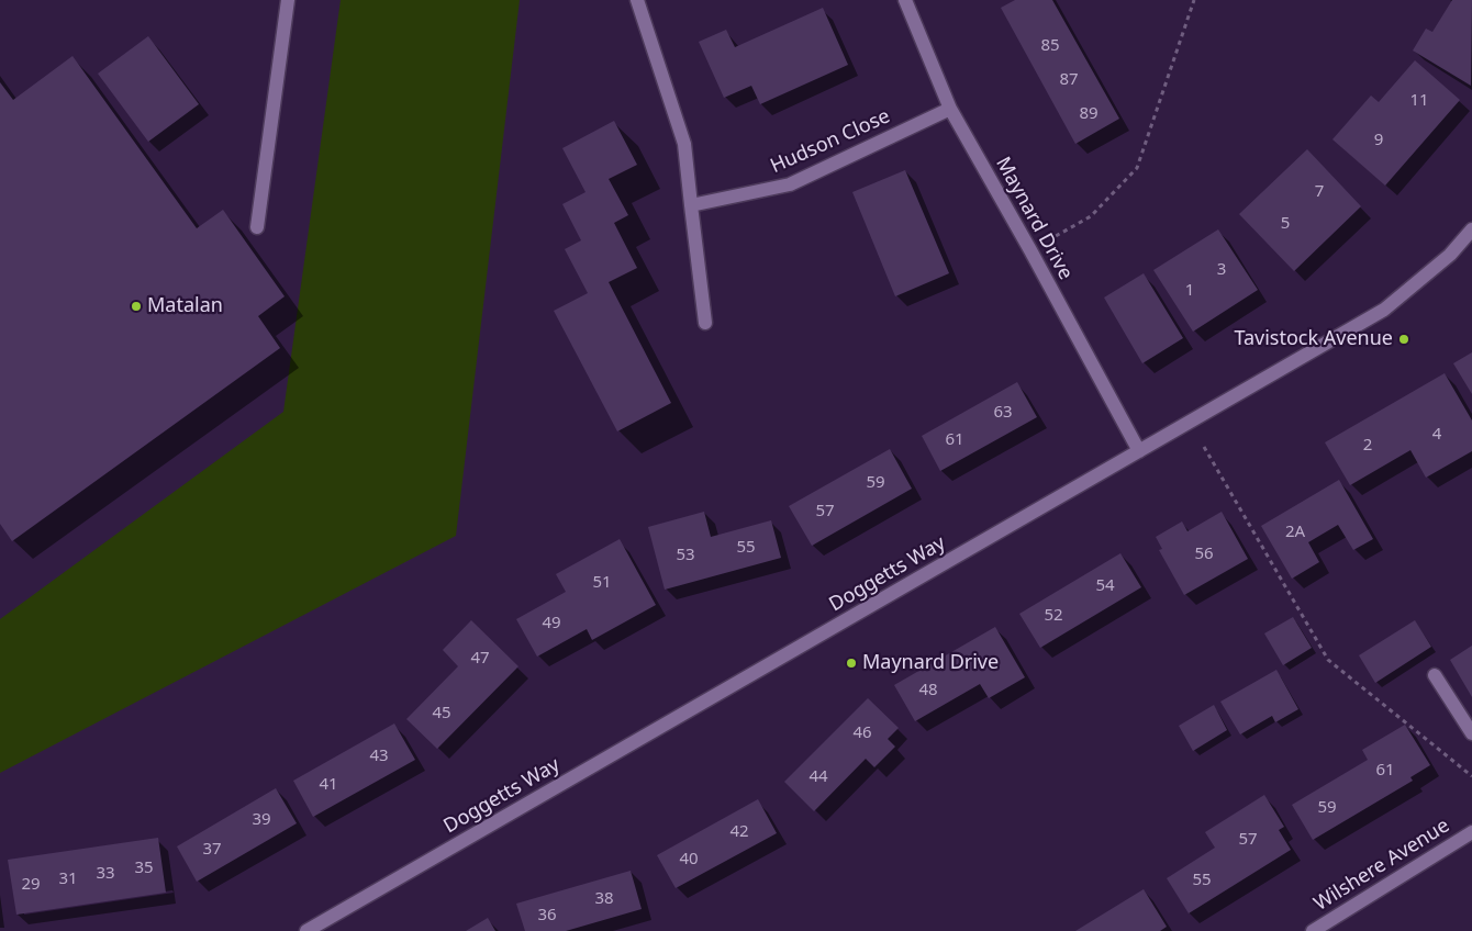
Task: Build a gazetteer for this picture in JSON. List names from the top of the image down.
{
  "streets": {
    "street": [
      "Hudson Close",
      "Maynard Drive",
      "Doggetts Way",
      "Wilshere Avenue"
    ]
  },
  "crossings": [
    ["Hudson Close", "Maynard Drive"],
    ["Maynard Drive", "Doggetts Way"]
  ],
  "places": ["Matalan", "Tavistock Avenue", "Maynard Drive"],
  "house_numbers": [
    "85",
    "87",
    "11",
    "89",
    "9",
    "7",
    "5",
    "3",
    "1",
    "63",
    "4",
    "61",
    "2",
    "59",
    "57",
    "2A",
    "55",
    "56",
    "53",
    "51",
    "54",
    "52",
    "49",
    "47",
    "48",
    "45",
    "46",
    "43",
    "61",
    "44",
    "41",
    "59",
    "39",
    "42",
    "57",
    "37",
    "40",
    "35",
    "33",
    "31",
    "55",
    "29",
    "38",
    "36"
  ]
}
